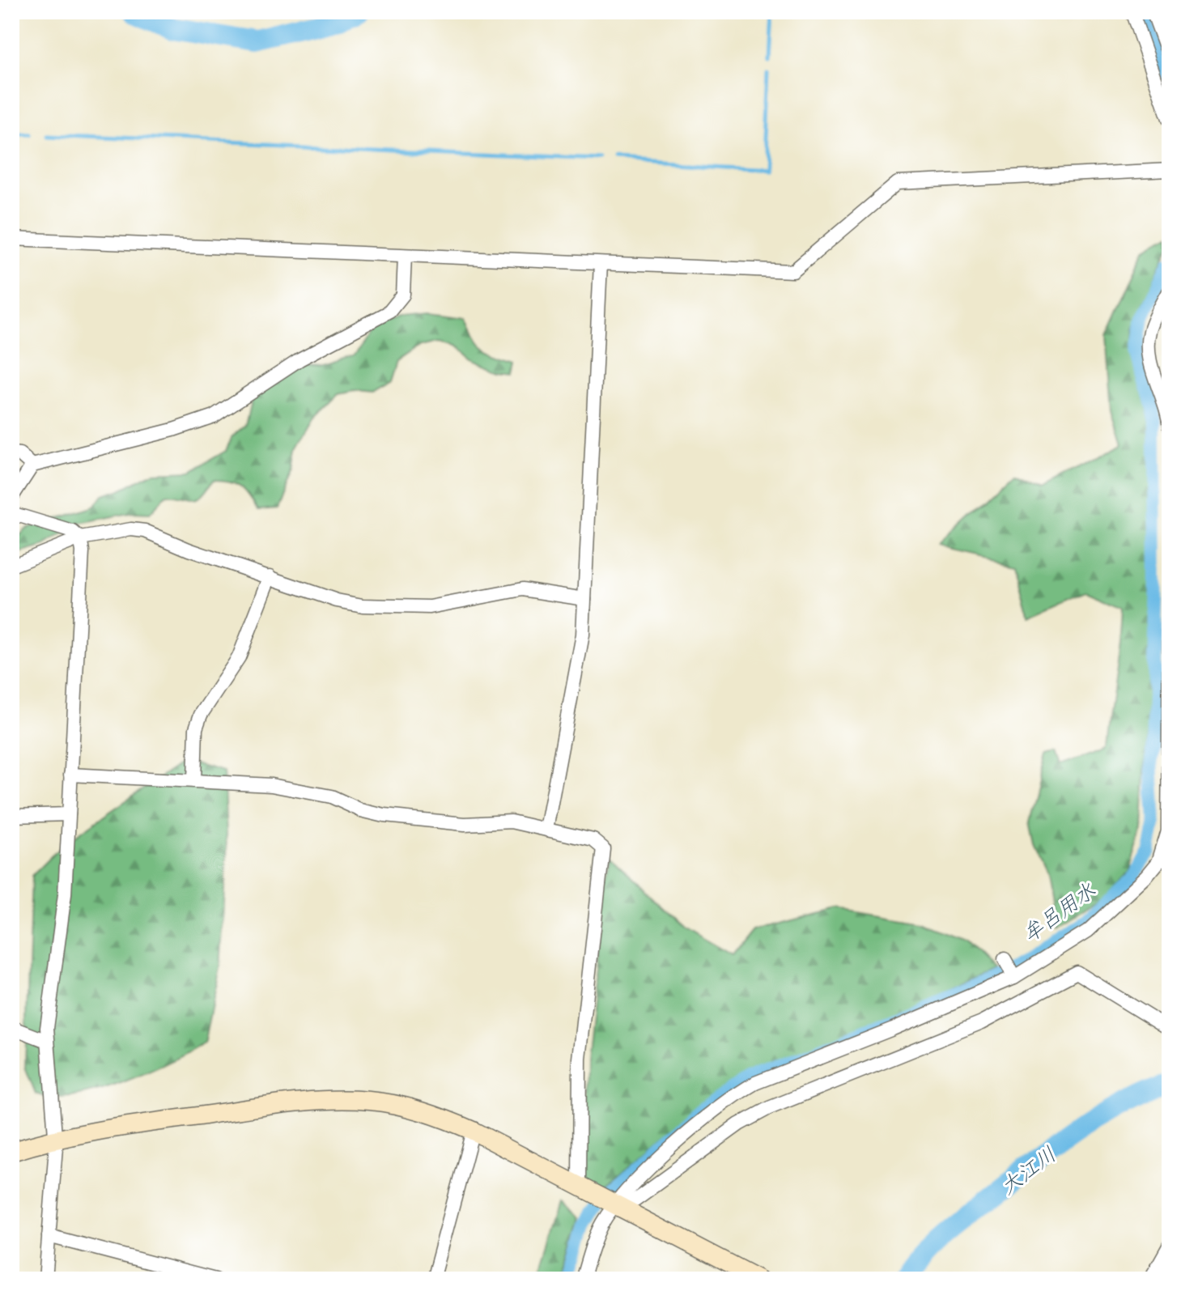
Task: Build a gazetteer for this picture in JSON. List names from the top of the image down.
{
  "water": ["牟呂用水", "大江川"]
}
